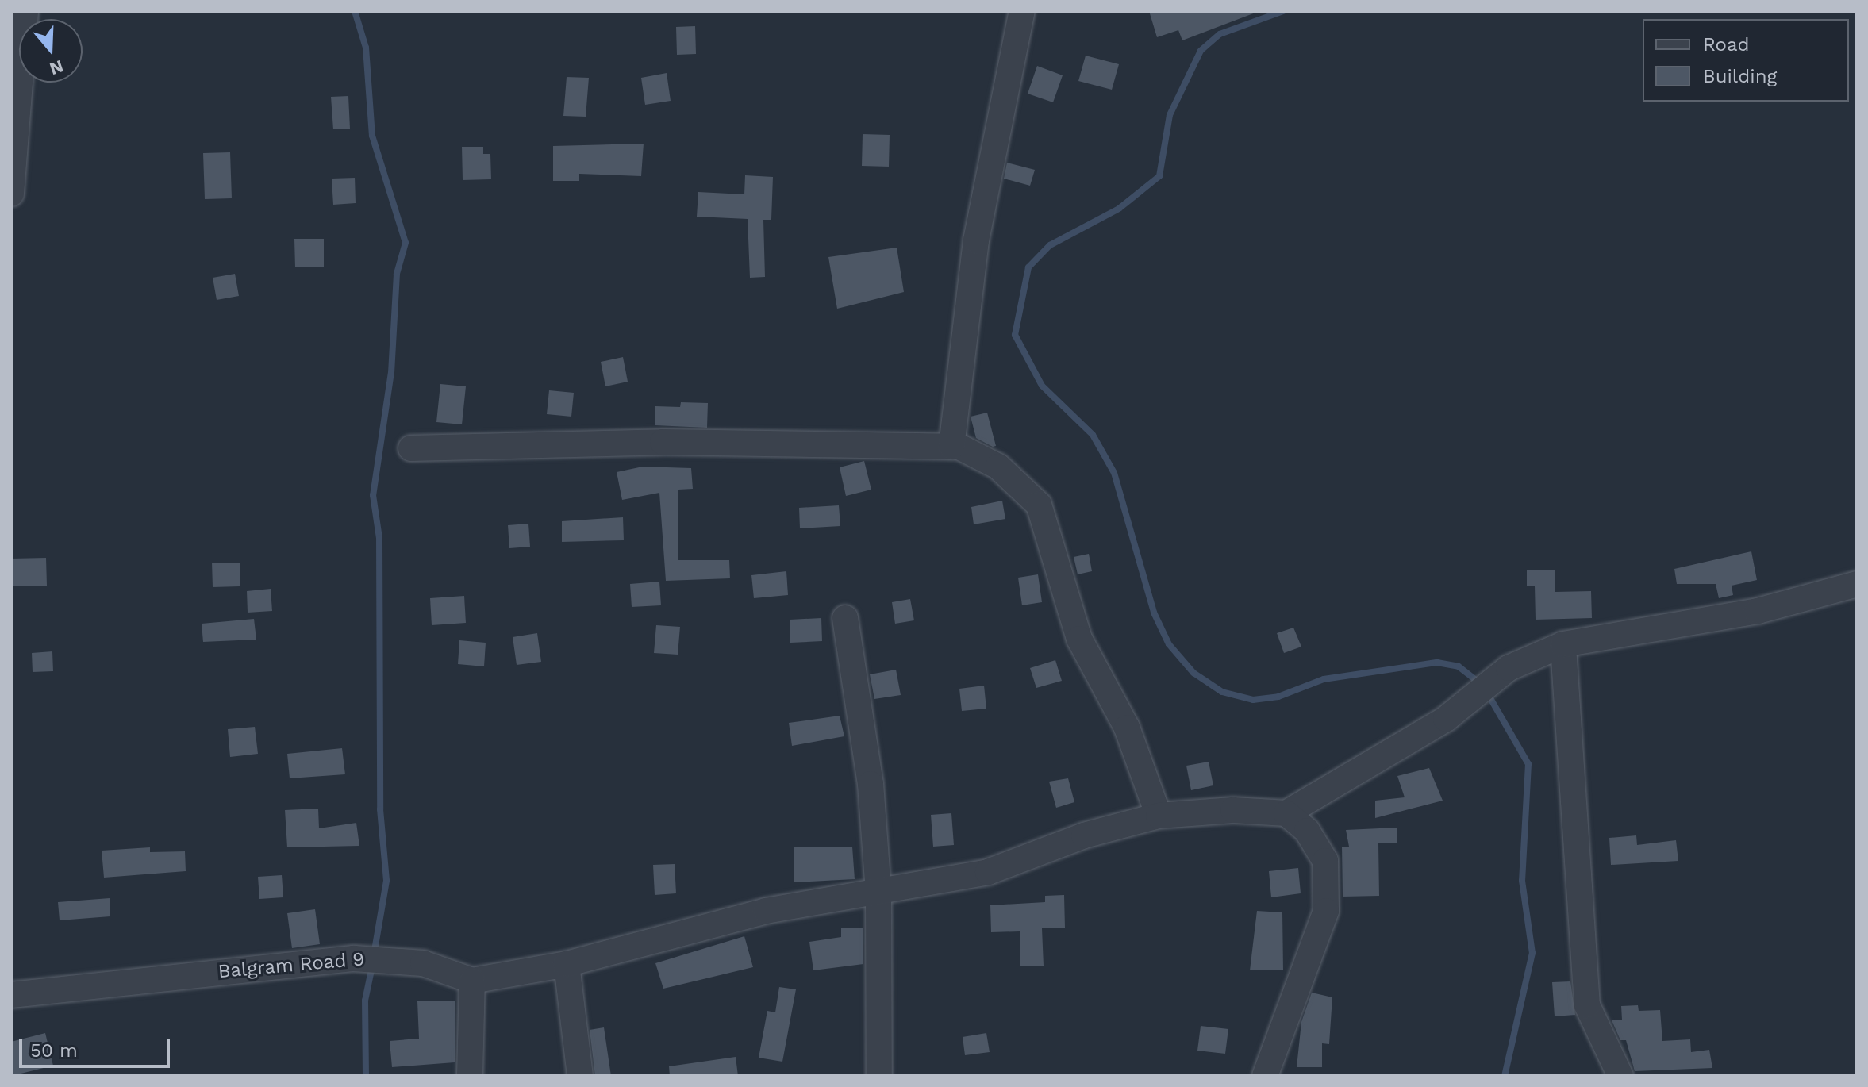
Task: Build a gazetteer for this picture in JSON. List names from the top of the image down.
{
  "streets": {
    "street": ["Balgram Road 9"]
  },
  "legend": ["Road", "Building"],
  "scale_bar": "50 m",
  "north": "bottom"
}
